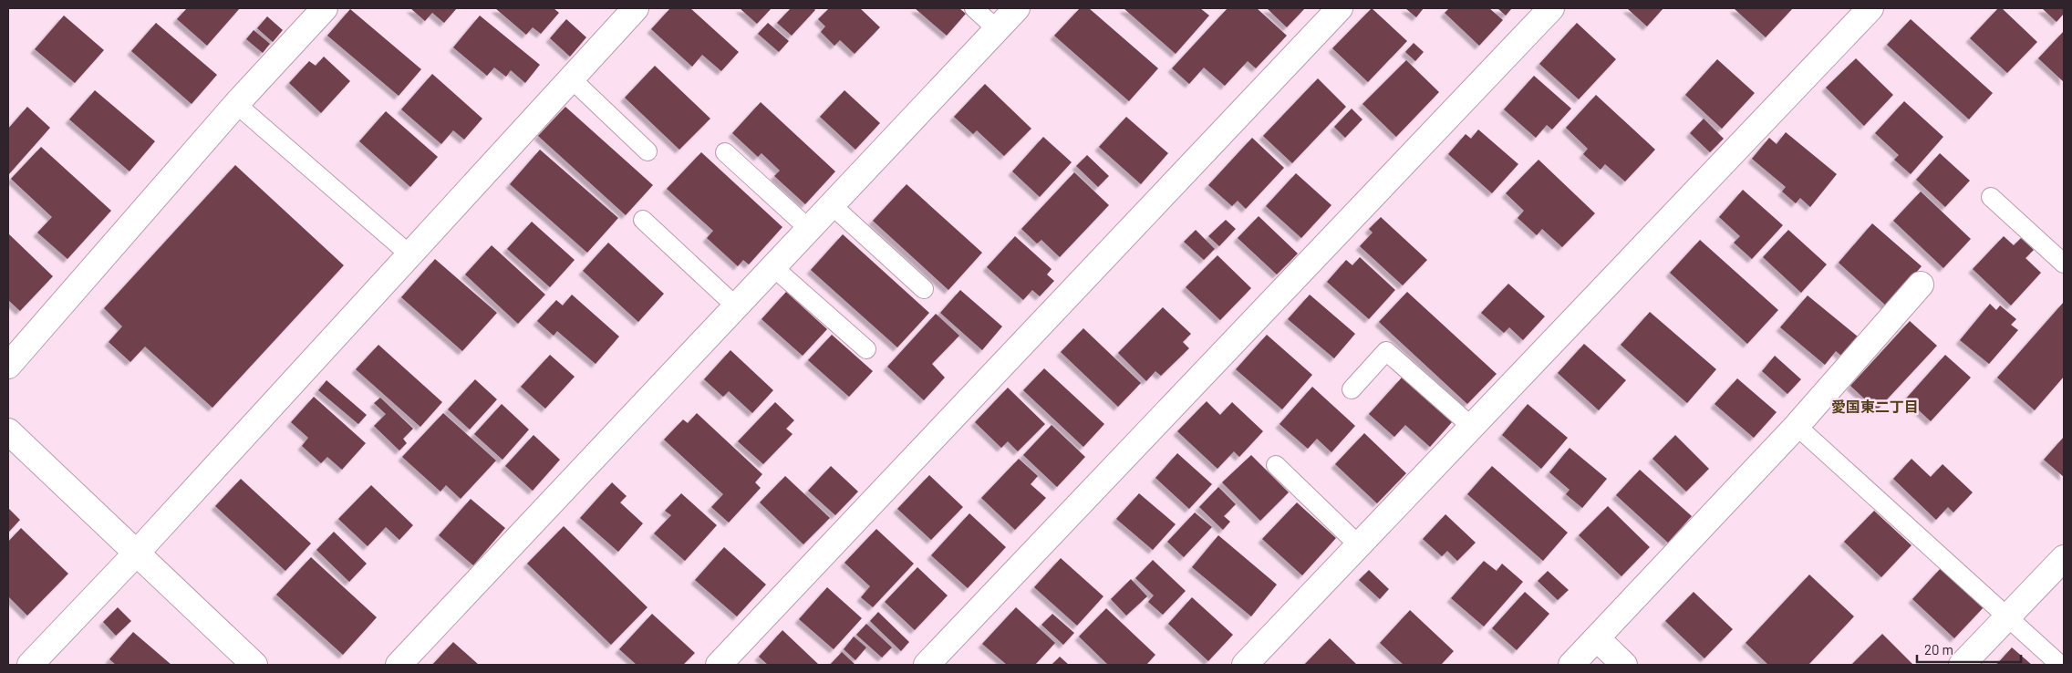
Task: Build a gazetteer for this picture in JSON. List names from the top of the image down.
{
  "districts": ["愛国東二丁目"],
  "scale_bar": "20 m"
}
